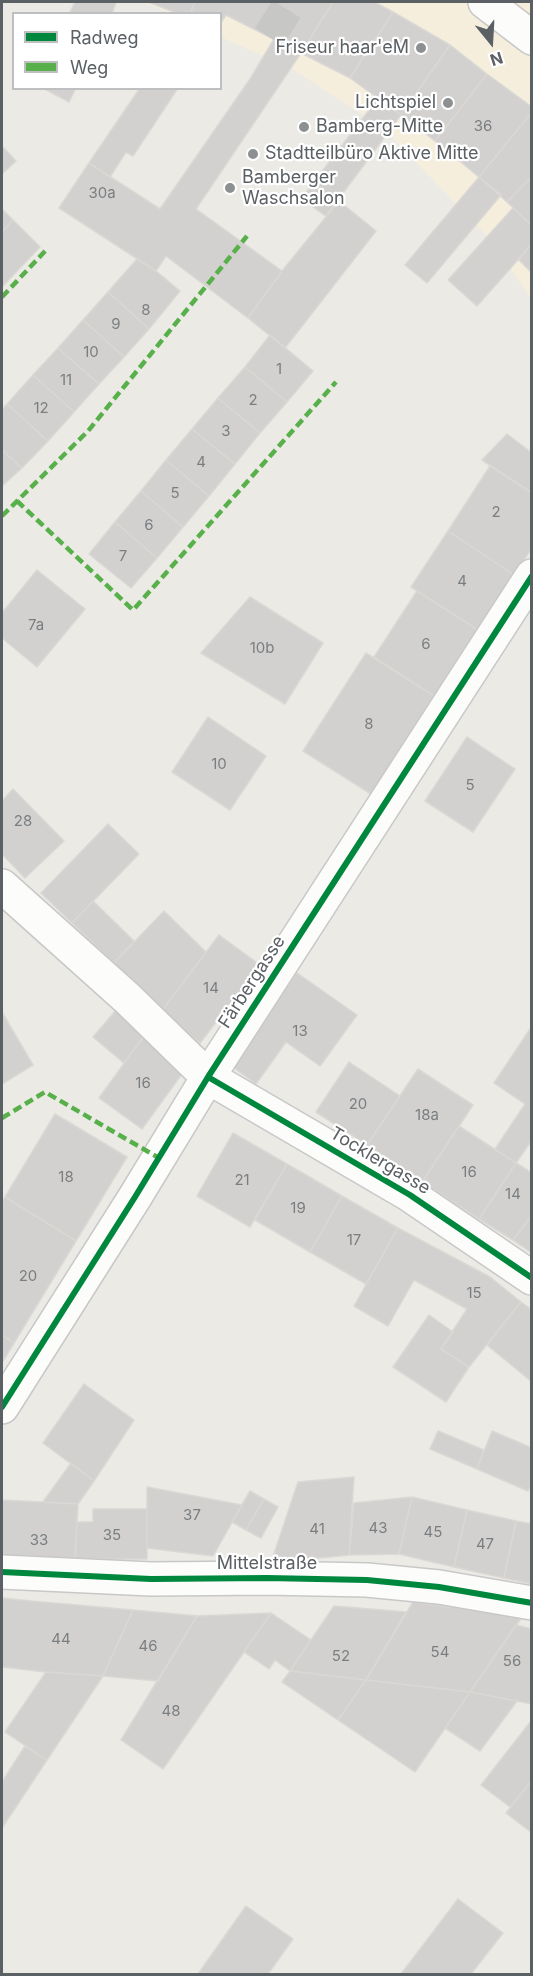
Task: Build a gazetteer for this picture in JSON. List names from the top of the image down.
{
  "streets": {
    "street": ["Färbergasse", "Tocklergasse", "Mittelstraße"]
  },
  "crossings": [
    ["Färbergasse", "Tocklergasse"]
  ],
  "places": [
    "Friseur haar'eM",
    "Lichtspiel",
    "Bamberg-Mitte",
    "Stadtteilbüro Aktive Mitte",
    "Bamberger Waschsalon"
  ],
  "house_numbers": [
    "36",
    "30a",
    "8",
    "9",
    "10",
    "1",
    "11",
    "2",
    "12",
    "3",
    "4",
    "5",
    "2",
    "6",
    "7",
    "4",
    "7a",
    "6",
    "10b",
    "8",
    "10",
    "5",
    "28",
    "14",
    "13",
    "16",
    "20",
    "18a",
    "16",
    "18",
    "21",
    "14",
    "19",
    "17",
    "20",
    "15",
    "37",
    "43",
    "41",
    "45",
    "35",
    "33",
    "47",
    "44",
    "46",
    "54",
    "52",
    "56",
    "48"
  ],
  "legend": ["Radweg", "Weg"],
  "north": "bottom"
}
